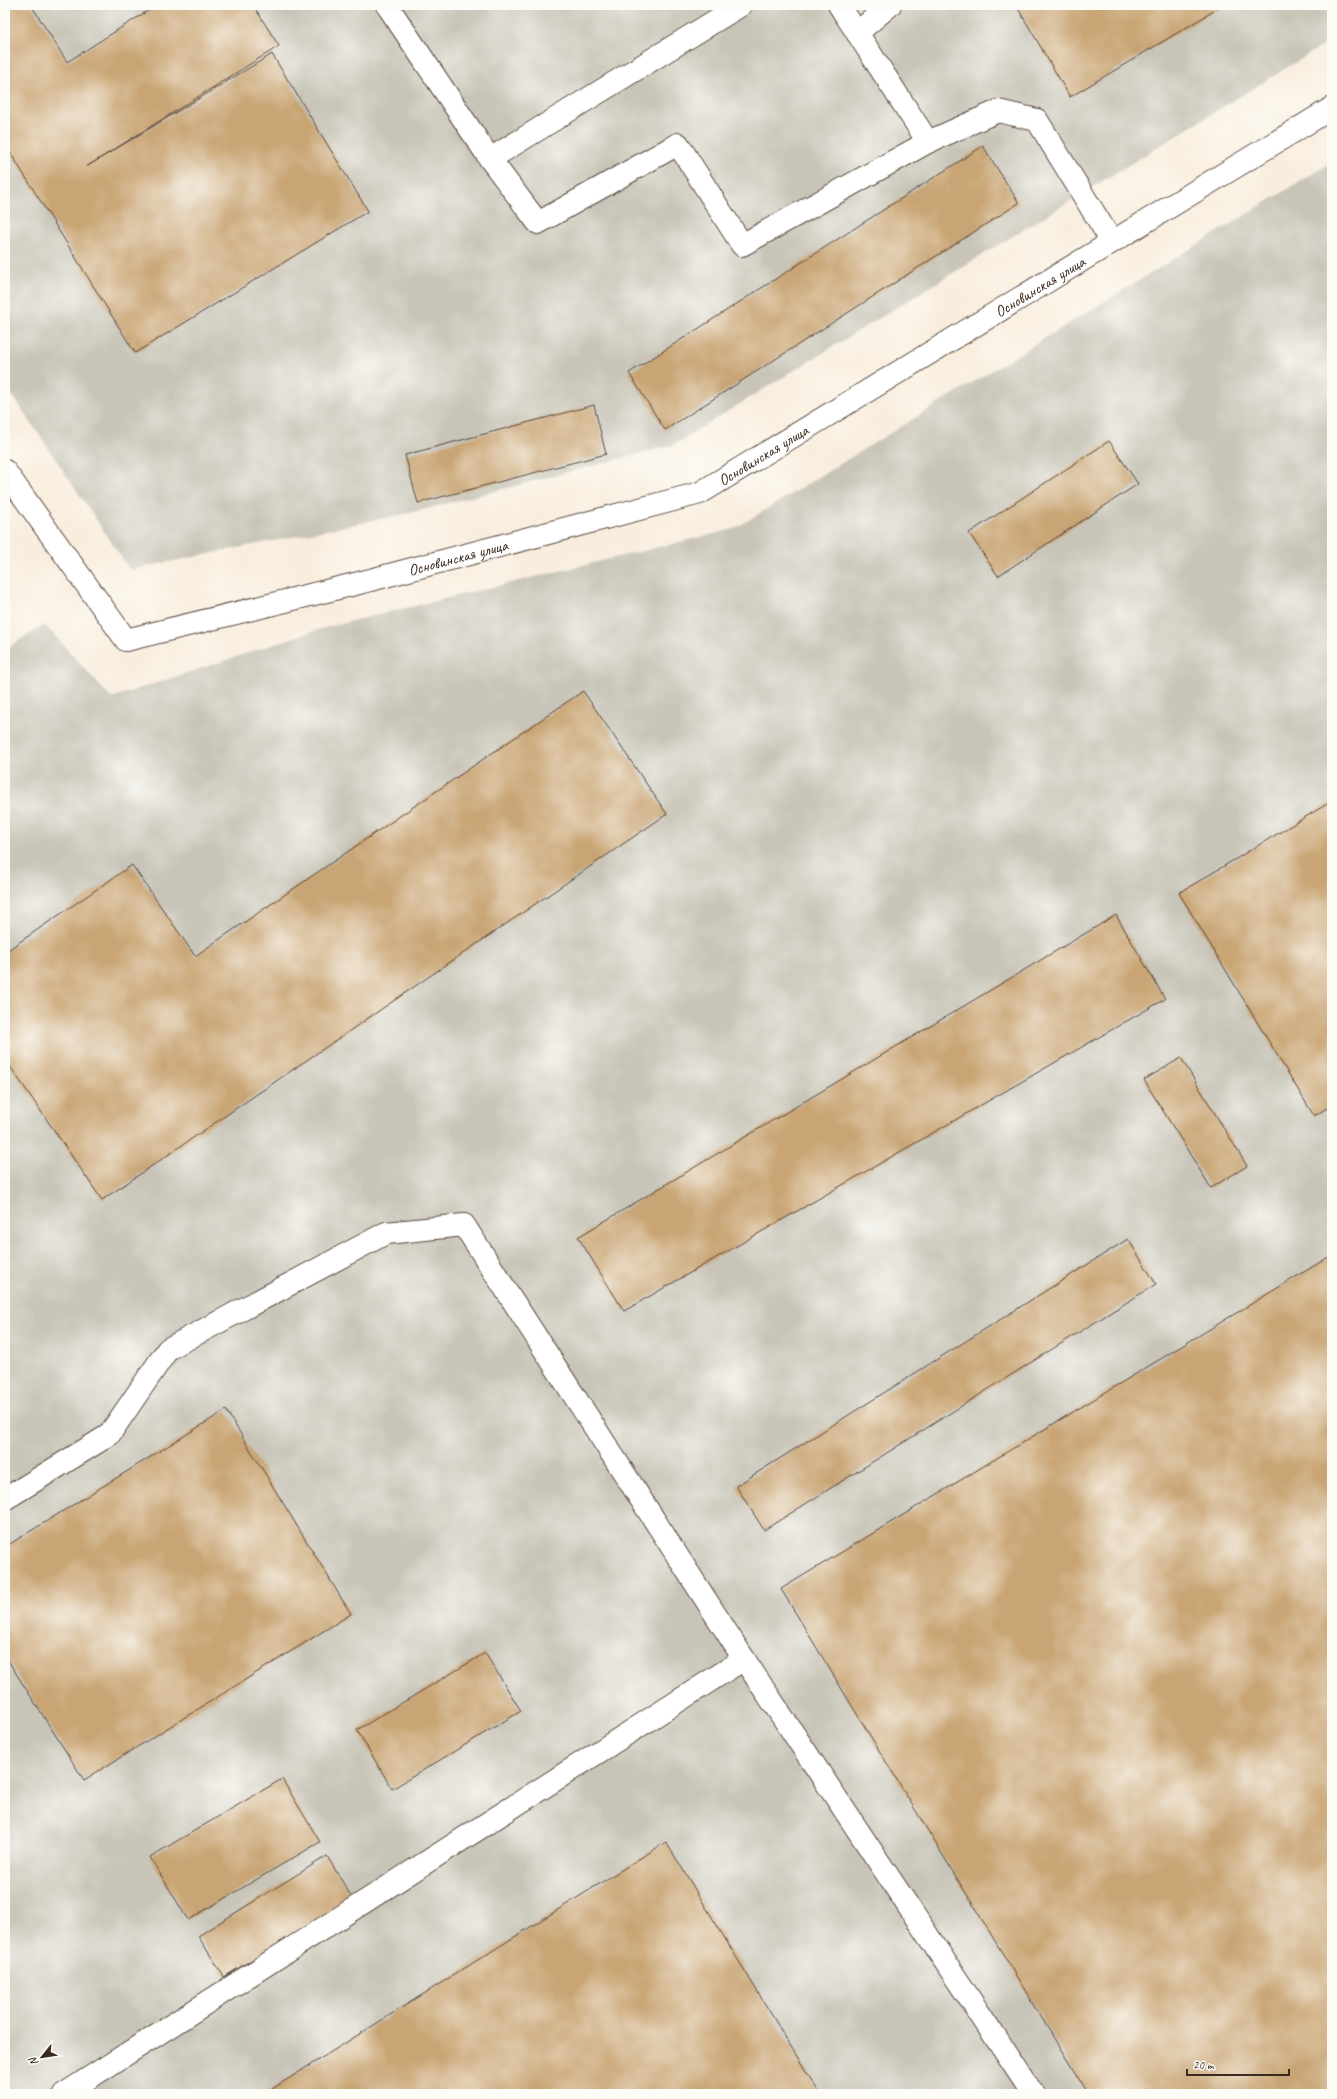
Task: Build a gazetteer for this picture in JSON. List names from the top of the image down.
{
  "streets": {
    "street": ["Основинская улица"]
  },
  "scale_bar": "20 m",
  "north": "bottom left"
}
